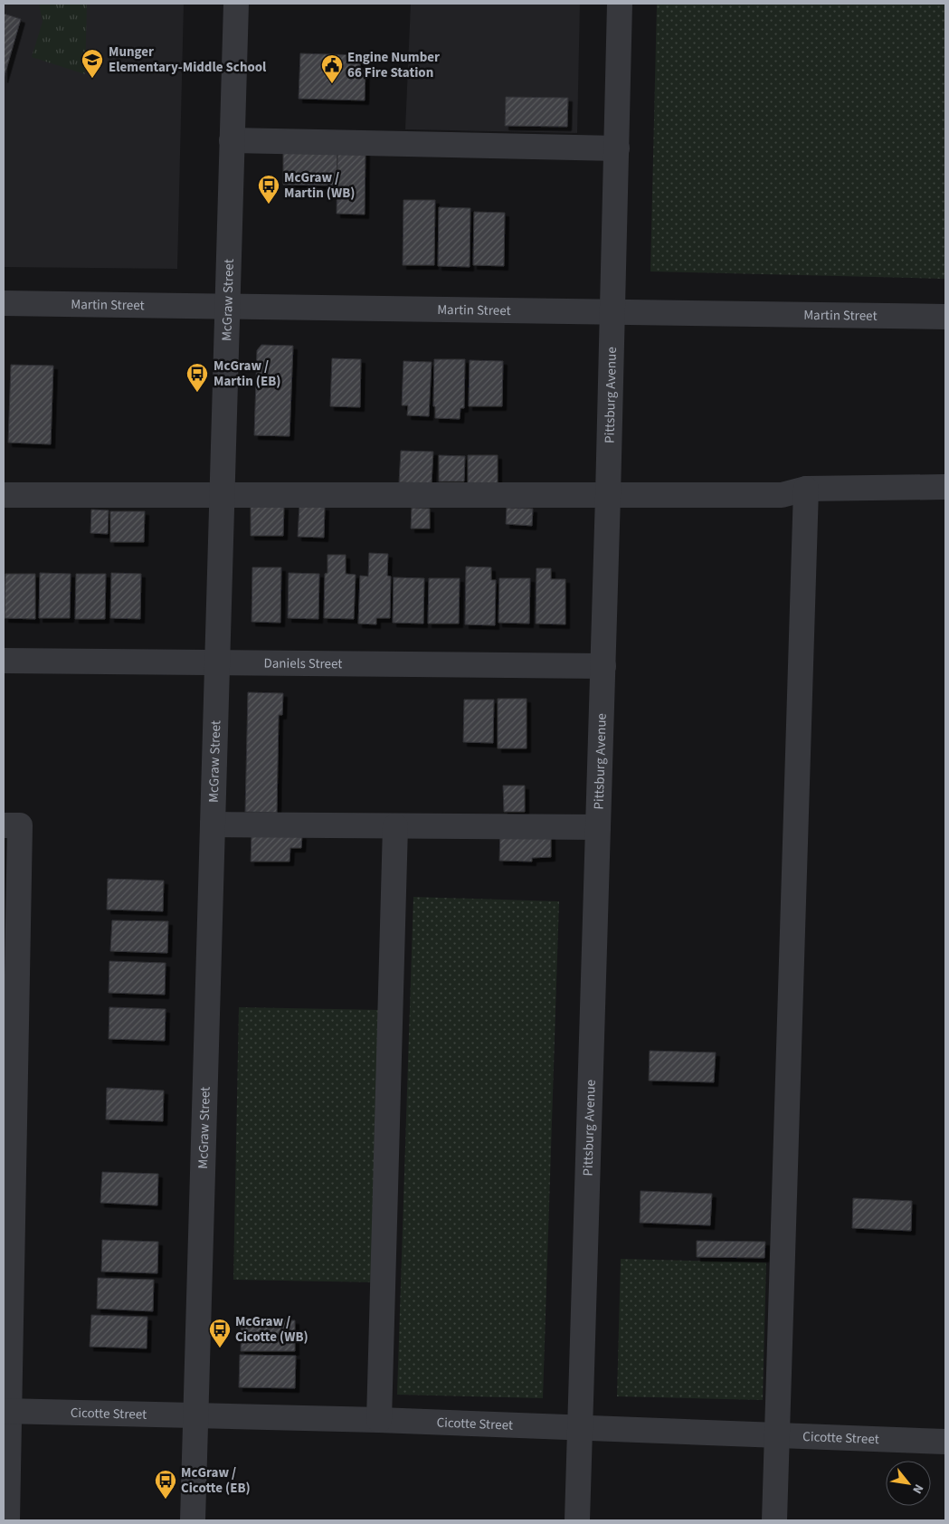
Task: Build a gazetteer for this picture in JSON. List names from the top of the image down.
{
  "streets": {
    "street": [
      "McGraw Street",
      "Martin Street",
      "Pittsburg Avenue",
      "Daniels Street",
      "Cicotte Street"
    ]
  },
  "crossings": [
    ["McGraw Street", "Martin Street"],
    ["McGraw Street", "Daniels Street"],
    ["McGraw Street", "Cicotte Street"],
    ["Martin Street", "Pittsburg Avenue"],
    ["Pittsburg Avenue", "Daniels Street"],
    ["Pittsburg Avenue", "Cicotte Street"]
  ],
  "places": {
    "school or university": ["Munger Elementary-Middle School"],
    "public building": ["Engine Number 66 Fire Station"],
    "bus stop": [
      "McGraw / Martin (WB)",
      "McGraw / Martin (EB)",
      "McGraw / Cicotte (WB)",
      "McGraw / Cicotte (EB)"
    ]
  },
  "north": "bottom right"
}
